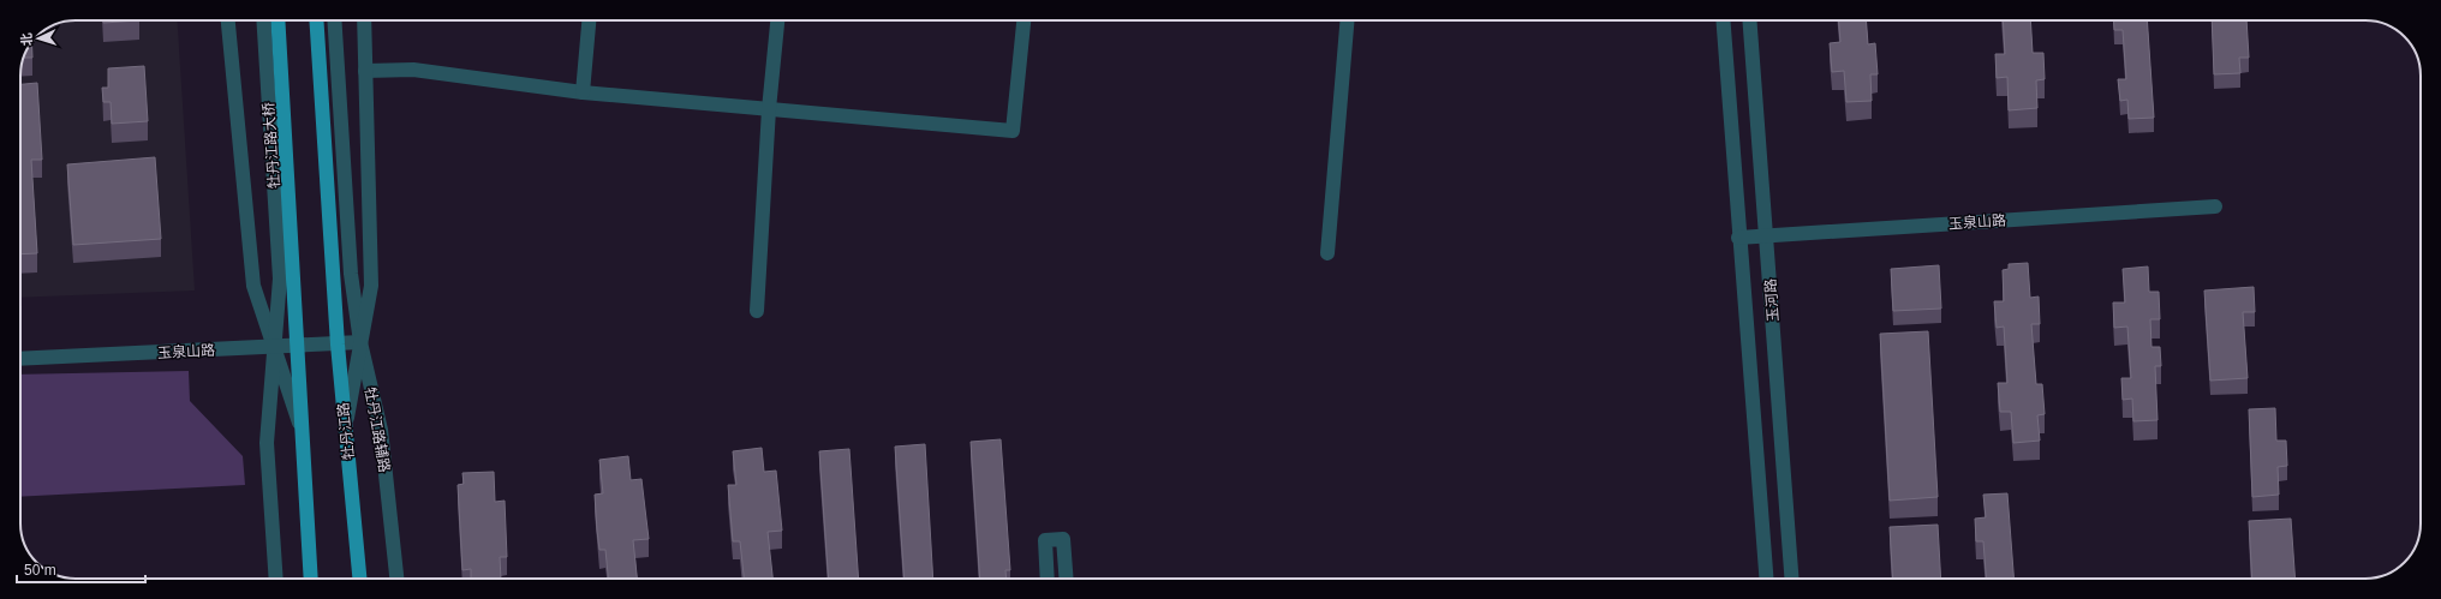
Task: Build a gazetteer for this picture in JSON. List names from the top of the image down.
{
  "streets": {
    "main road": ["牡丹江路大桥", "牡丹江路"],
    "street": ["玉泉山路", "玉河路", "牡丹江路辅路"]
  },
  "crossings": [
    ["玉泉山路", "玉河路"],
    ["玉泉山路", "牡丹江路辅路"],
    ["玉泉山路", "牡丹江路"]
  ],
  "scale_bar": "50 m",
  "north": "left"
}
